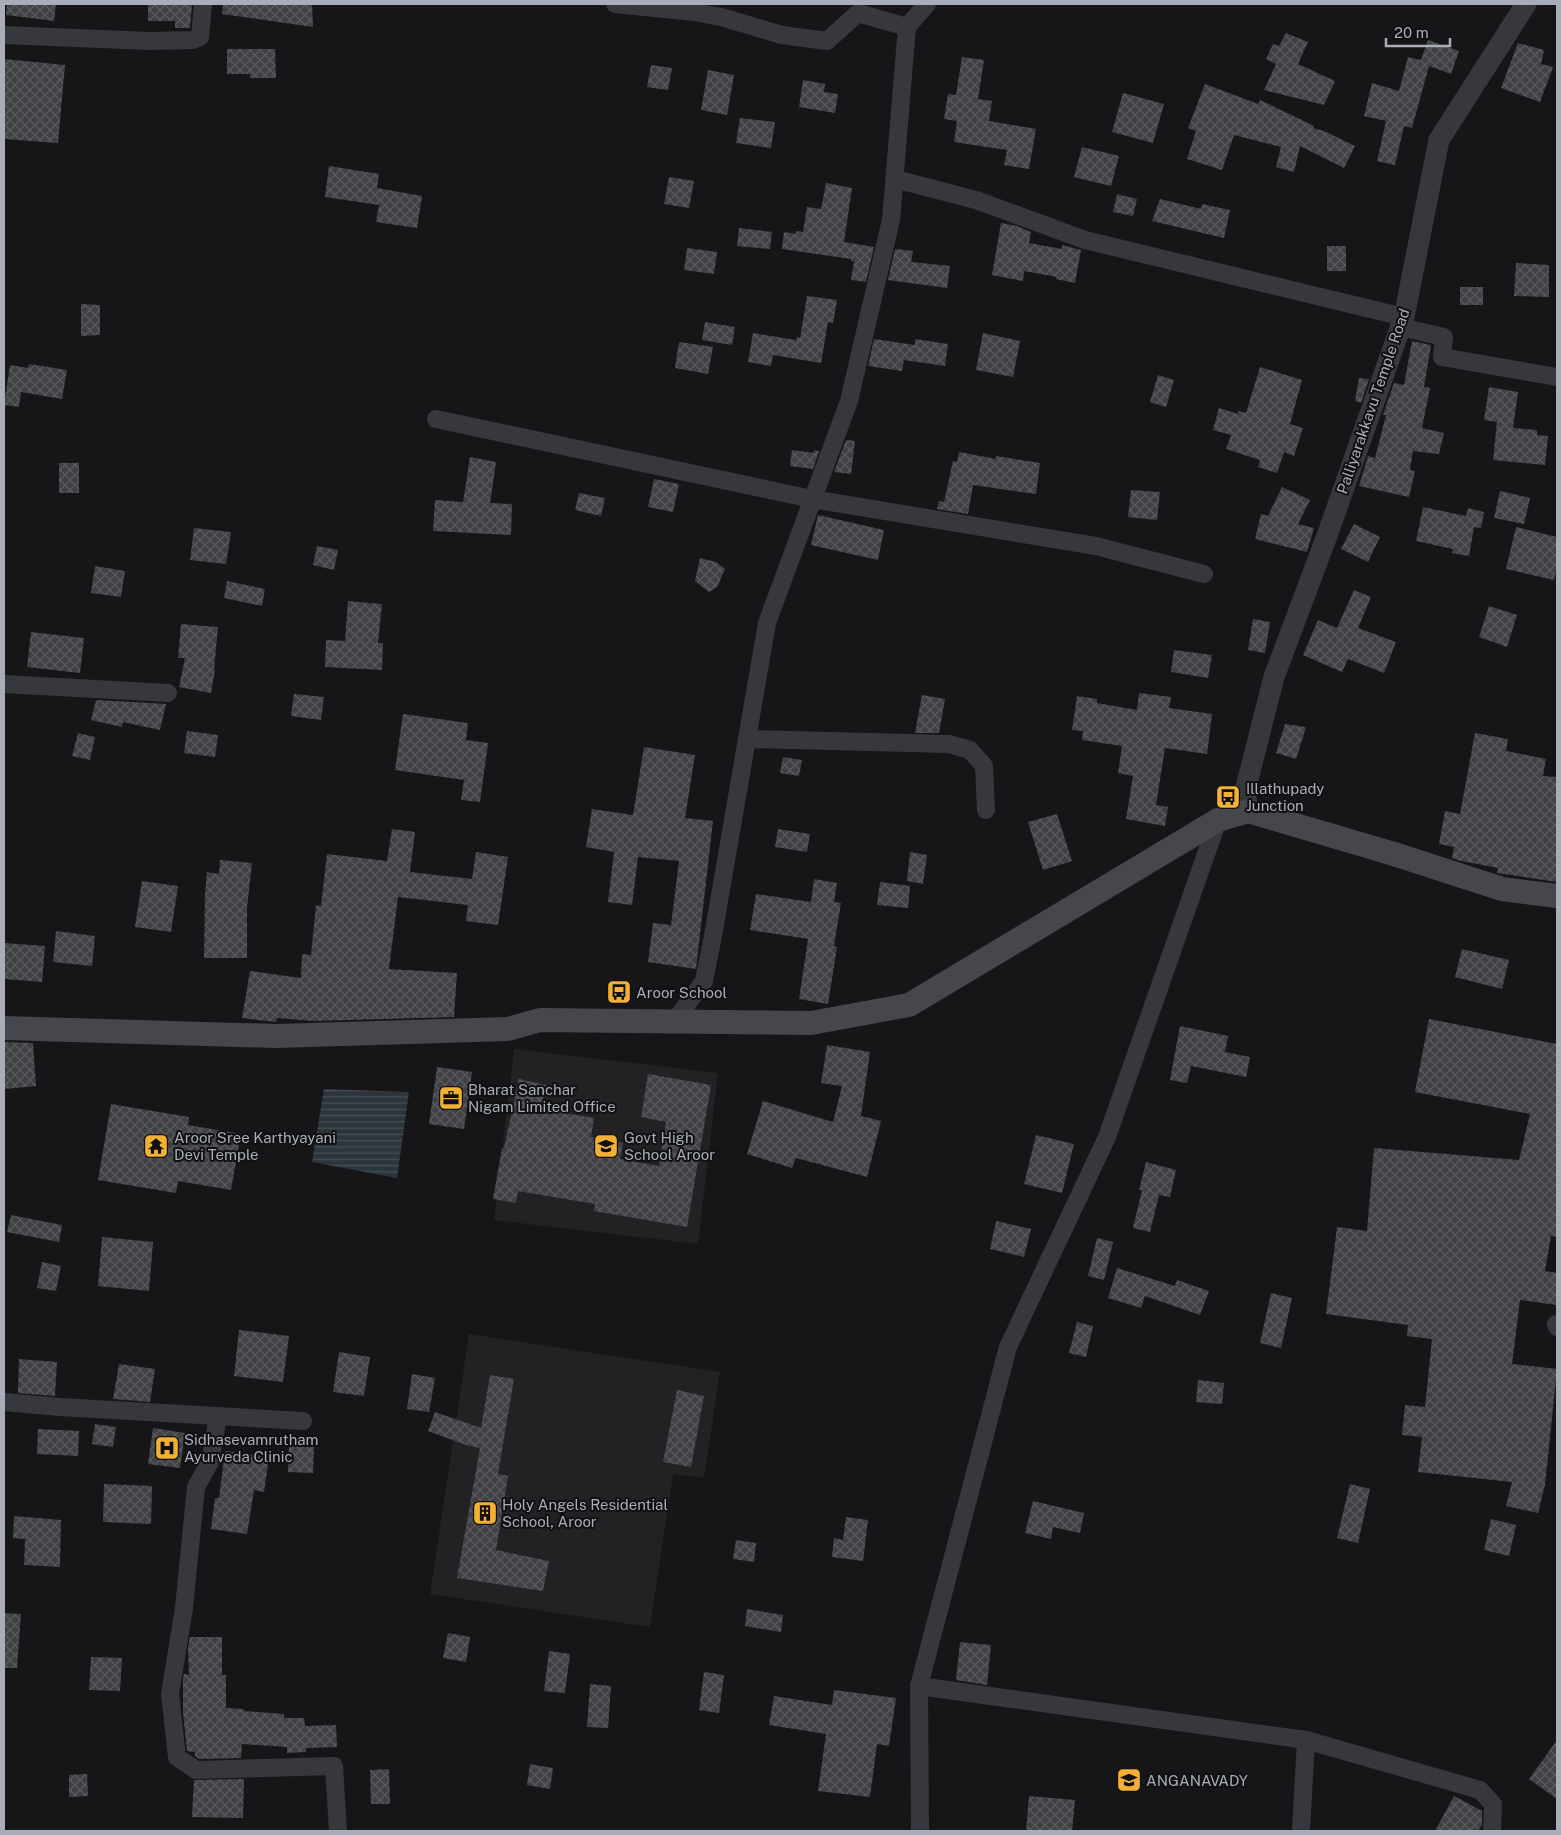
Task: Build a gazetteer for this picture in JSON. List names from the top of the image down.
{
  "streets": {
    "street": ["Palliyarakkavu Temple Road"]
  },
  "places": {
    "bus stop": ["Illathupady Junction", "Aroor School"],
    "office": ["Bharat Sanchar Nigam Limited Office"],
    "temple": ["Aroor Sree Karthyayani Devi Temple"],
    "school or university": ["Govt High School Aroor", "ANGANAVADY"],
    "hospital": ["Sidhasevamrutham Ayurveda Clinic"],
    "building": ["Holy Angels Residential School, Aroor"]
  },
  "scale_bar": "20 m"
}
